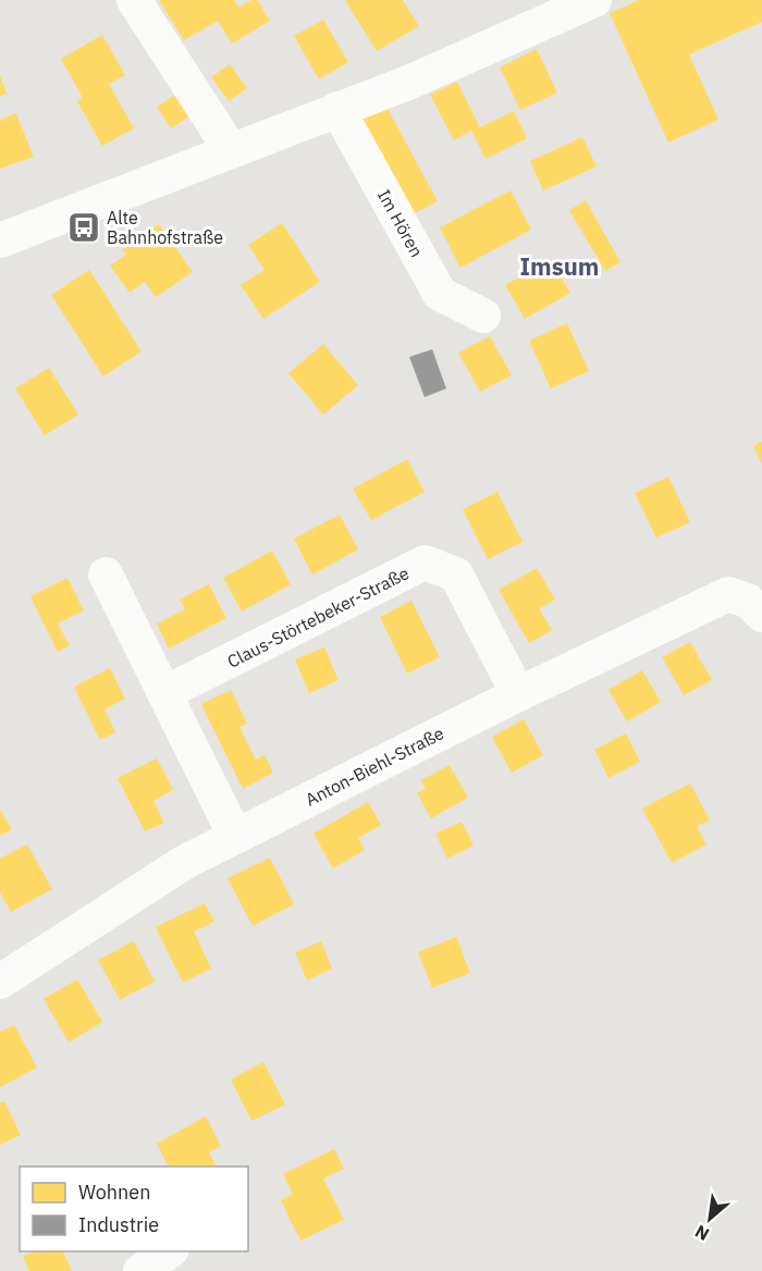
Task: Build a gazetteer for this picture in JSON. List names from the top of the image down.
{
  "streets": {
    "street": ["Im Hören", "Claus-Störtebeker-Straße", "Anton-Biehl-Straße"]
  },
  "crossings": [
    ["Claus-Störtebeker-Straße", "Anton-Biehl-Straße"]
  ],
  "districts": ["Imsum"],
  "places": {
    "bus stop": ["Alte Bahnhofstraße"]
  },
  "legend": ["Wohnen", "Industrie"],
  "north": "bottom left"
}
